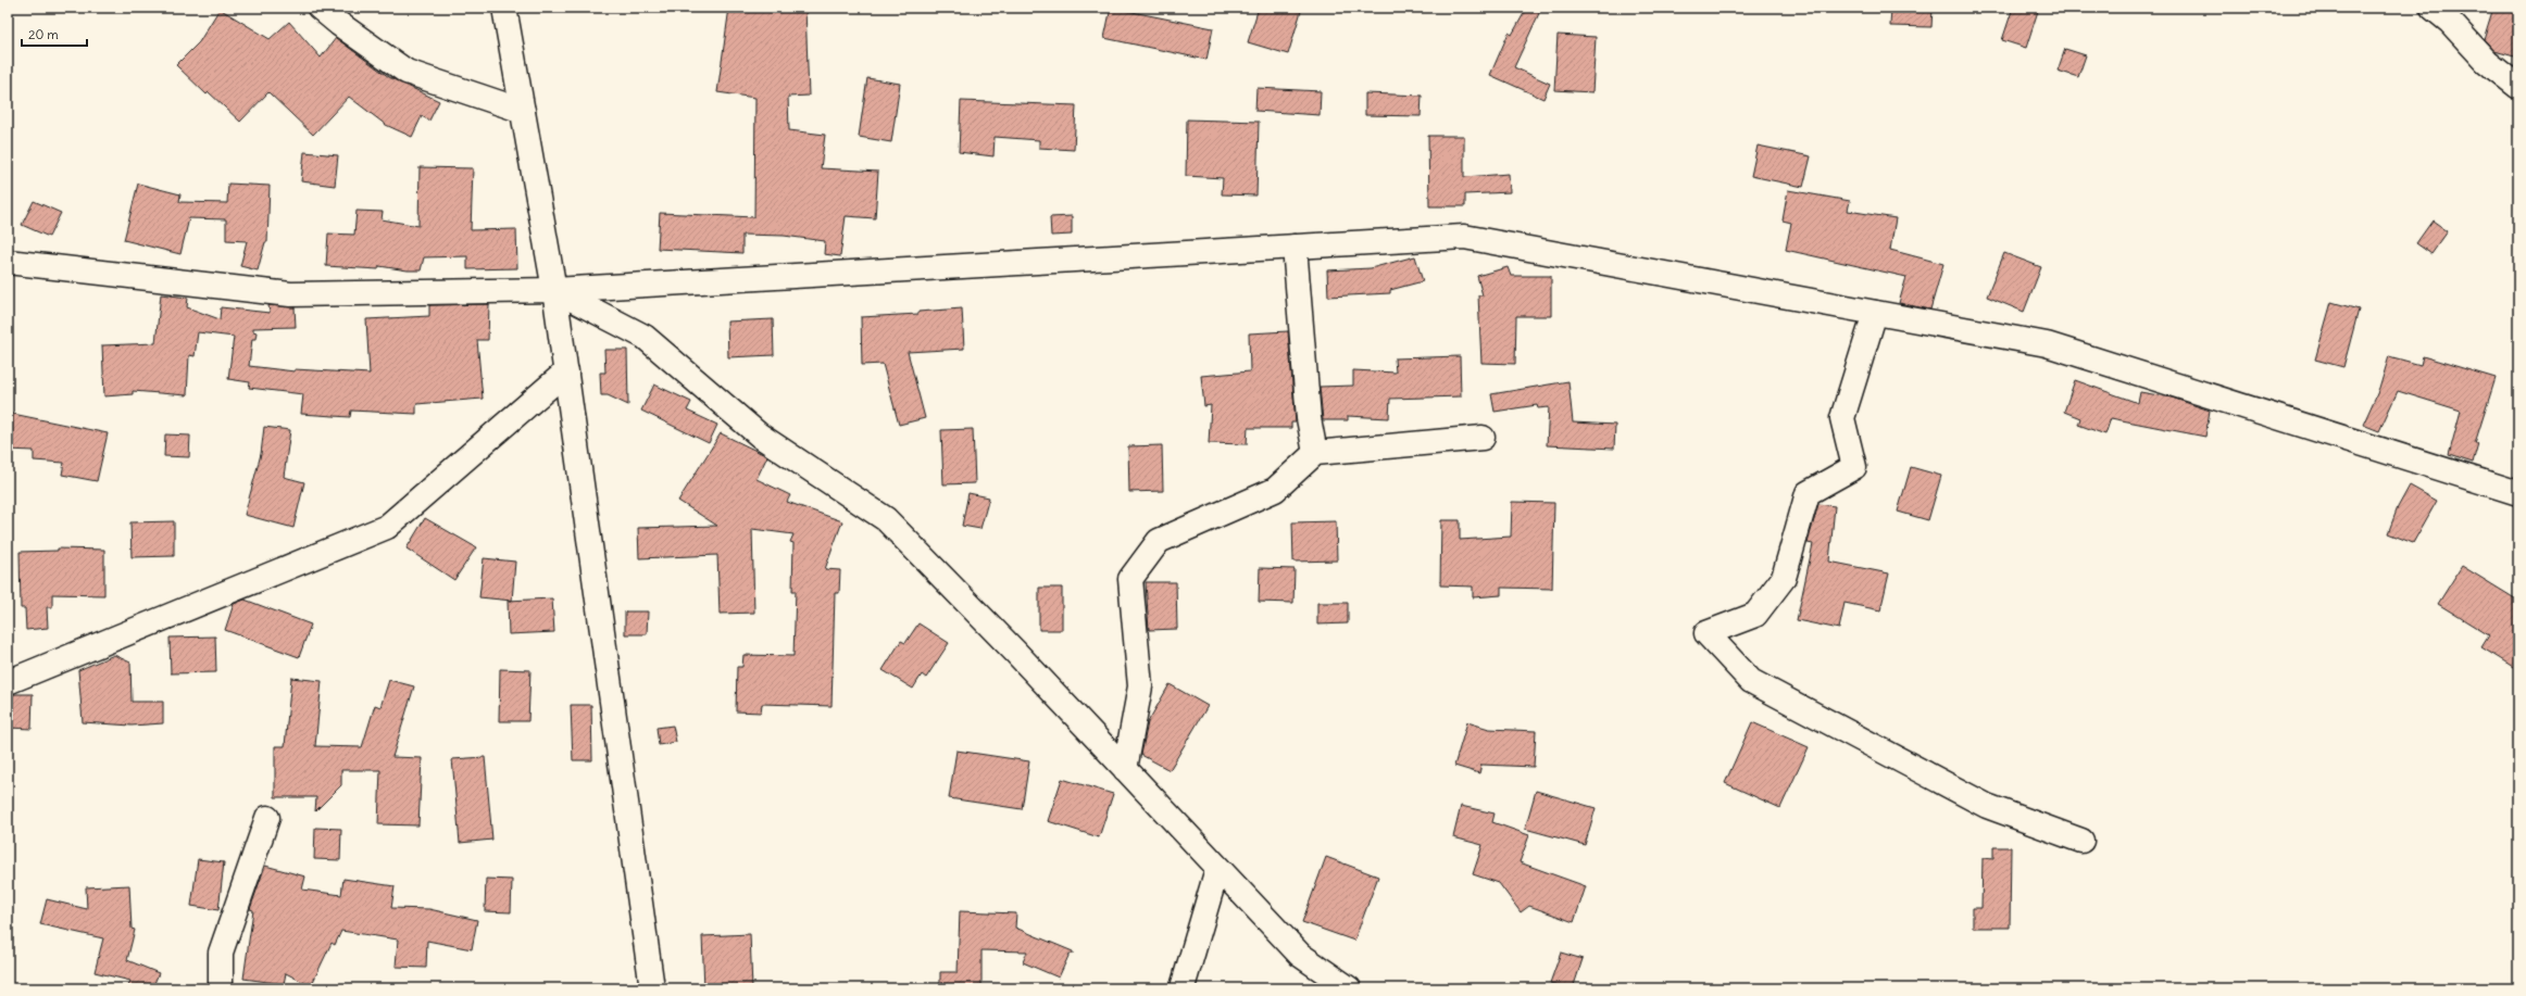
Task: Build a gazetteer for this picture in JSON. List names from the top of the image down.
{
  "scale_bar": "20 m"
}
